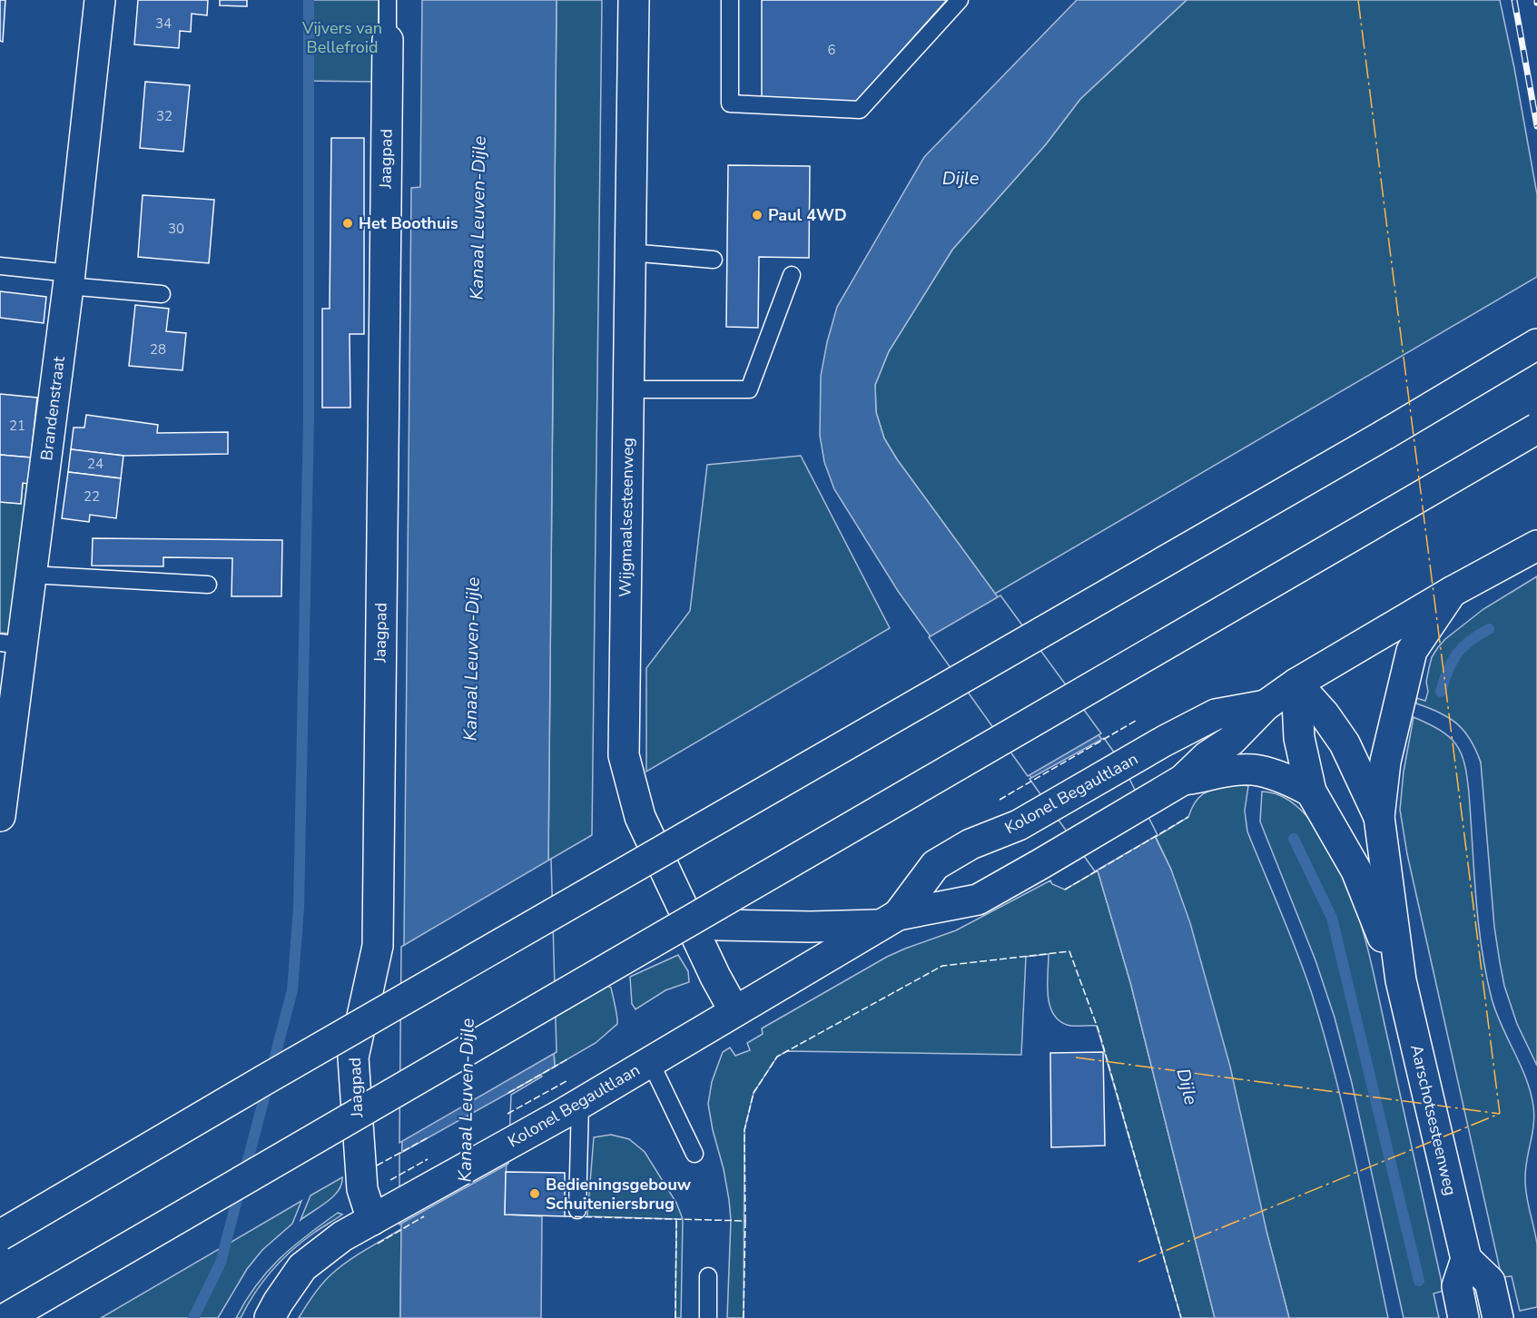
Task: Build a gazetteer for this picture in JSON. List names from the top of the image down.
{
  "streets": {
    "main road": [
      "Jaagpad",
      "Brandenstraat",
      "Wijgmaalsesteenweg",
      "Kolonel Begaultlaan",
      "Aarschotsesteenweg"
    ]
  },
  "crossings": [
    ["Jaagpad", "Kolonel Begaultlaan"],
    ["Wijgmaalsesteenweg", "Kolonel Begaultlaan"],
    ["Kolonel Begaultlaan", "Aarschotsesteenweg"]
  ],
  "water": ["Dijle", "Kanaal Leuven-Dijle"],
  "parks": ["Vijvers van Bellefroid"],
  "places": ["Paul 4WD", "Het Boothuis", "Bedieningsgebouw Schuiteniersbrug"],
  "house_numbers": [
    "34",
    "6",
    "32",
    "30",
    "28",
    "21",
    "24",
    "22"
  ]
}
